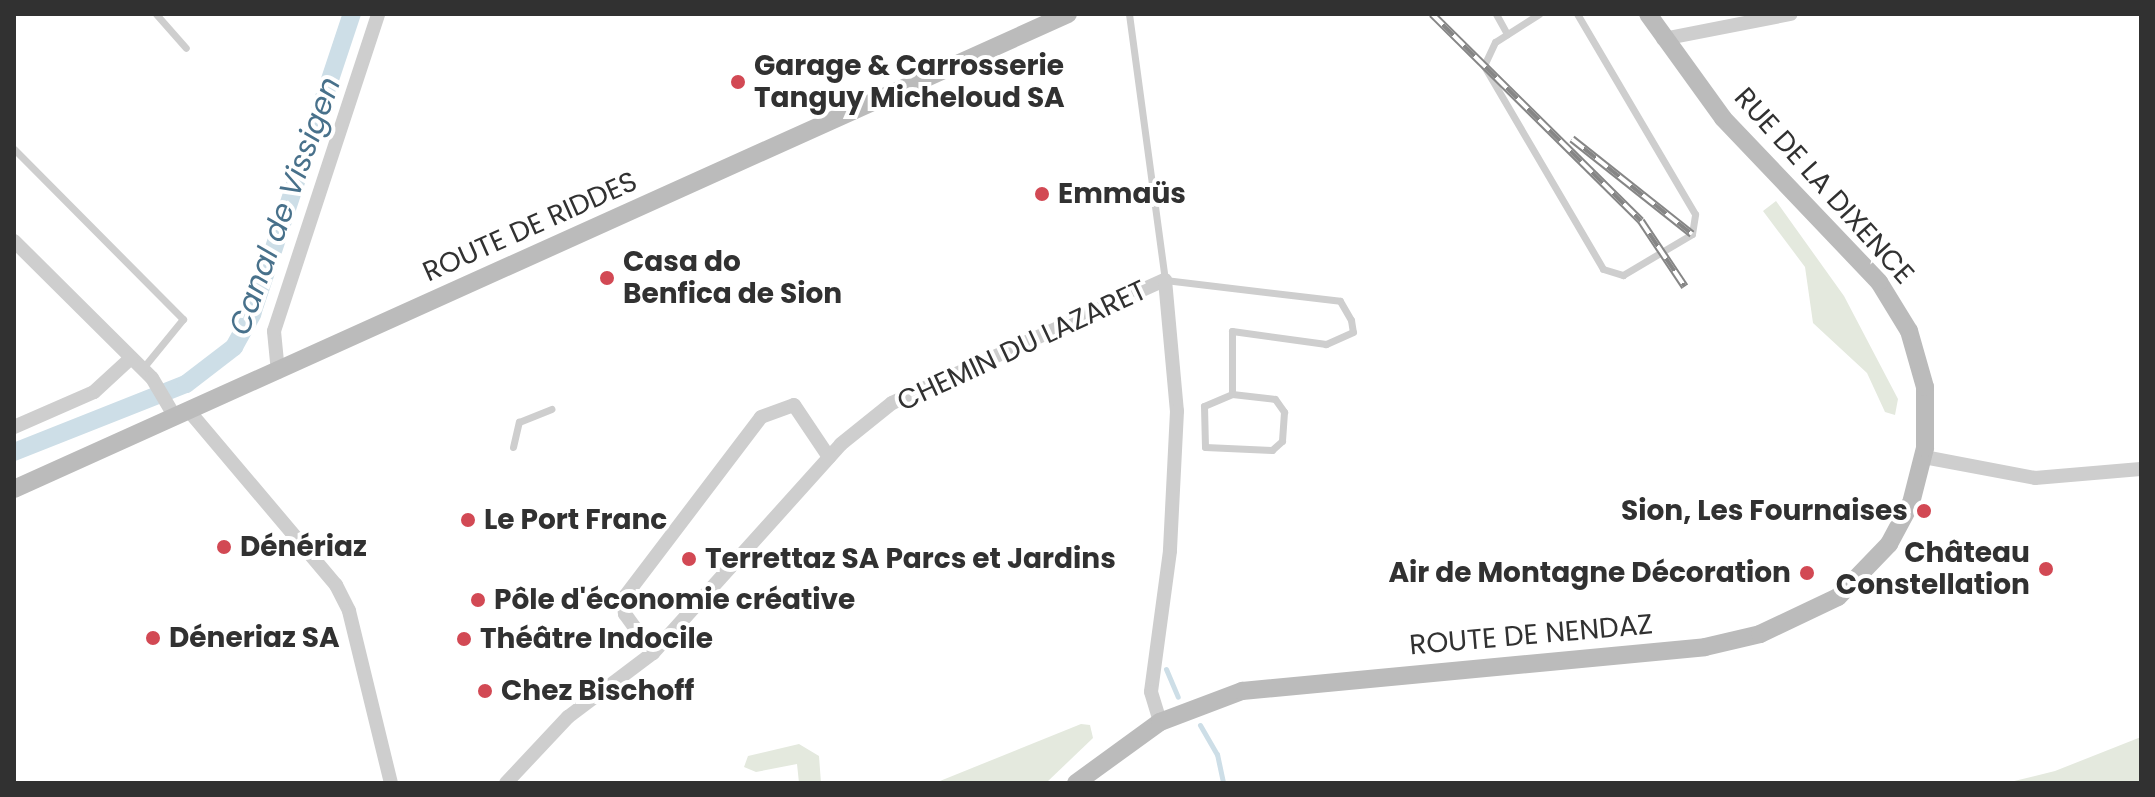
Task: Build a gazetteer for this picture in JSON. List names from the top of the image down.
{
  "streets": {
    "main road": ["RUE DE LA DIXENCE", "ROUTE DE RIDDES", "ROUTE DE NENDAZ"],
    "street": ["CHEMIN DU LAZARET"]
  },
  "crossings": [
    ["RUE DE LA DIXENCE", "ROUTE DE NENDAZ"]
  ],
  "water": ["Canal de Vissigen"],
  "places": [
    "Garage & Carrosserie Tanguy Micheloud SA",
    "Emmaüs",
    "Casa do Benfica de Sion",
    "Sion, Les Fournaises",
    "Le Port Franc",
    "Dénériaz",
    "Terrettaz SA Parcs et Jardins",
    "Château Constellation",
    "Air de Montagne Décoration",
    "Pôle d'économie créative",
    "Déneriaz SA",
    "Théâtre Indocile",
    "Chez Bischoff"
  ]
}
